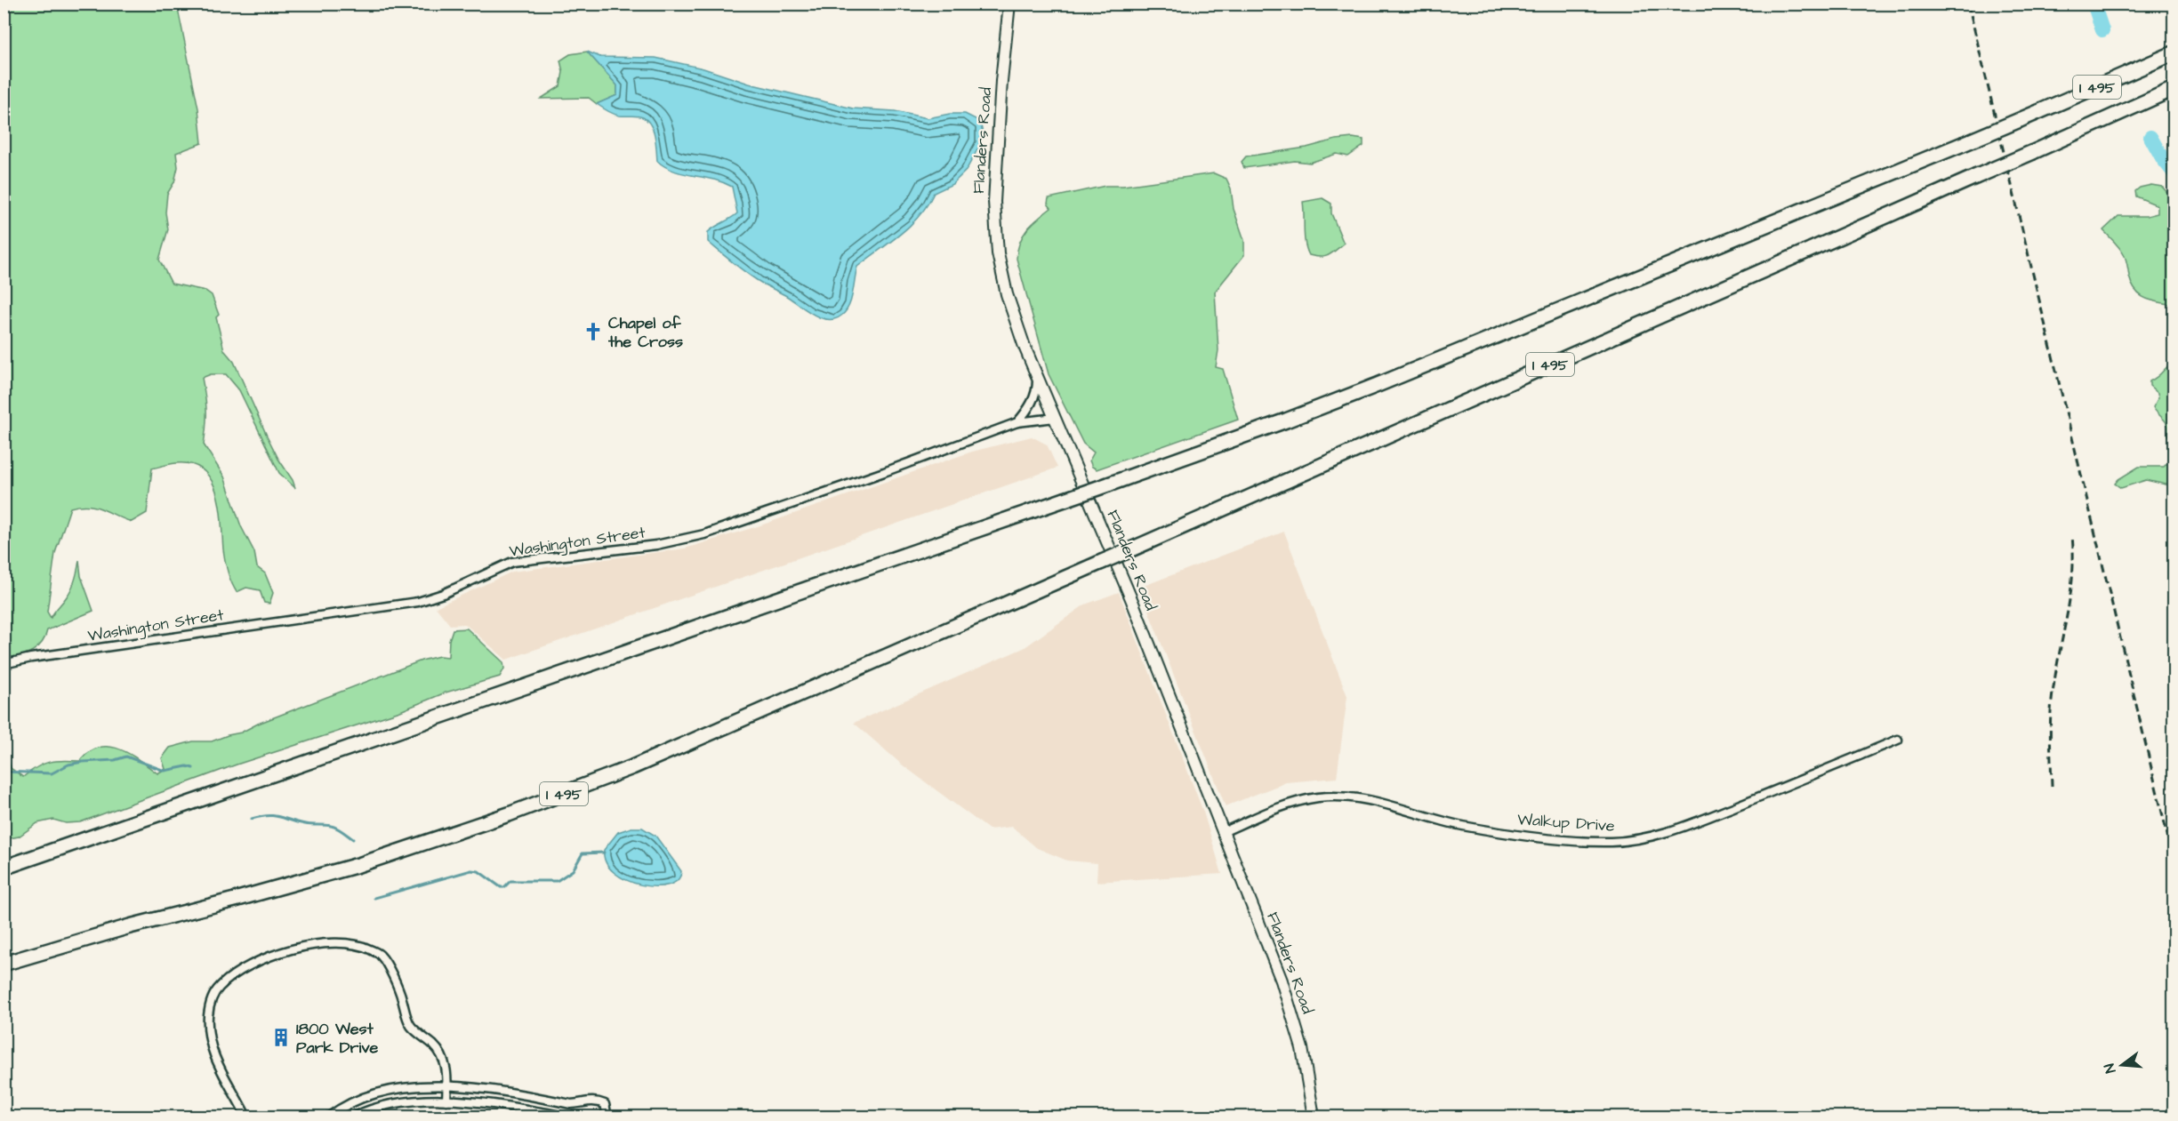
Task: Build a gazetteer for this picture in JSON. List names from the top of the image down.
{
  "streets": {
    "highway": ["I 495"],
    "main road": ["Flanders Road"],
    "street": ["Washington Street", "Walkup Drive"]
  },
  "crossings": [
    ["Flanders Road", "Washington Street"],
    ["Flanders Road", "Walkup Drive"]
  ],
  "places": {
    "church": ["Chapel of the Cross"],
    "building": ["1800 West Park Drive"]
  },
  "north": "left"
}
